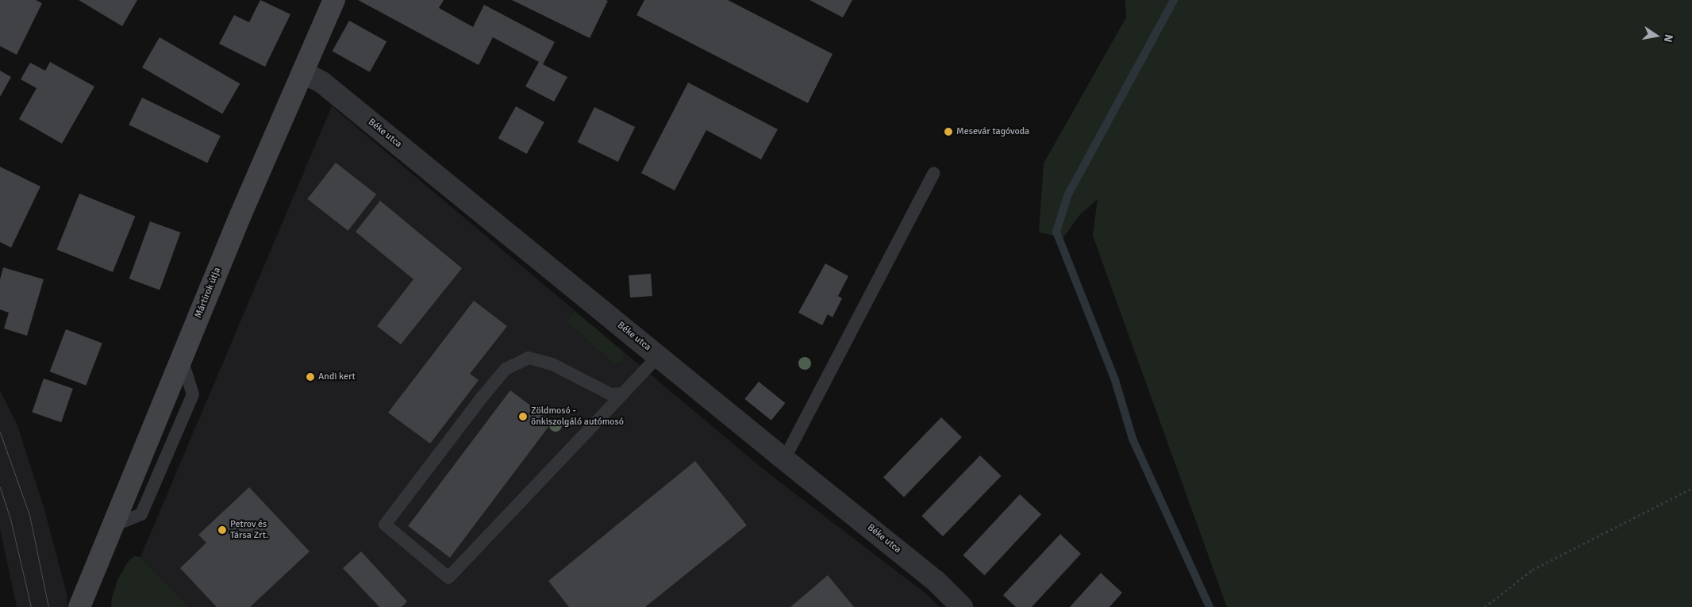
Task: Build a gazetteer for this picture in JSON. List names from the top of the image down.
{
  "streets": {
    "main road": ["Mártírok útja"],
    "street": ["Béke utca"]
  },
  "crossings": [
    ["Béke utca", "Mártírok útja"]
  ],
  "places": [
    "Mesevár tagóvoda",
    "Andi kert",
    "Zöldmosó - önkiszolgáló autómosó",
    "Petrov és Társa Zrt."
  ],
  "north": "right"
}
